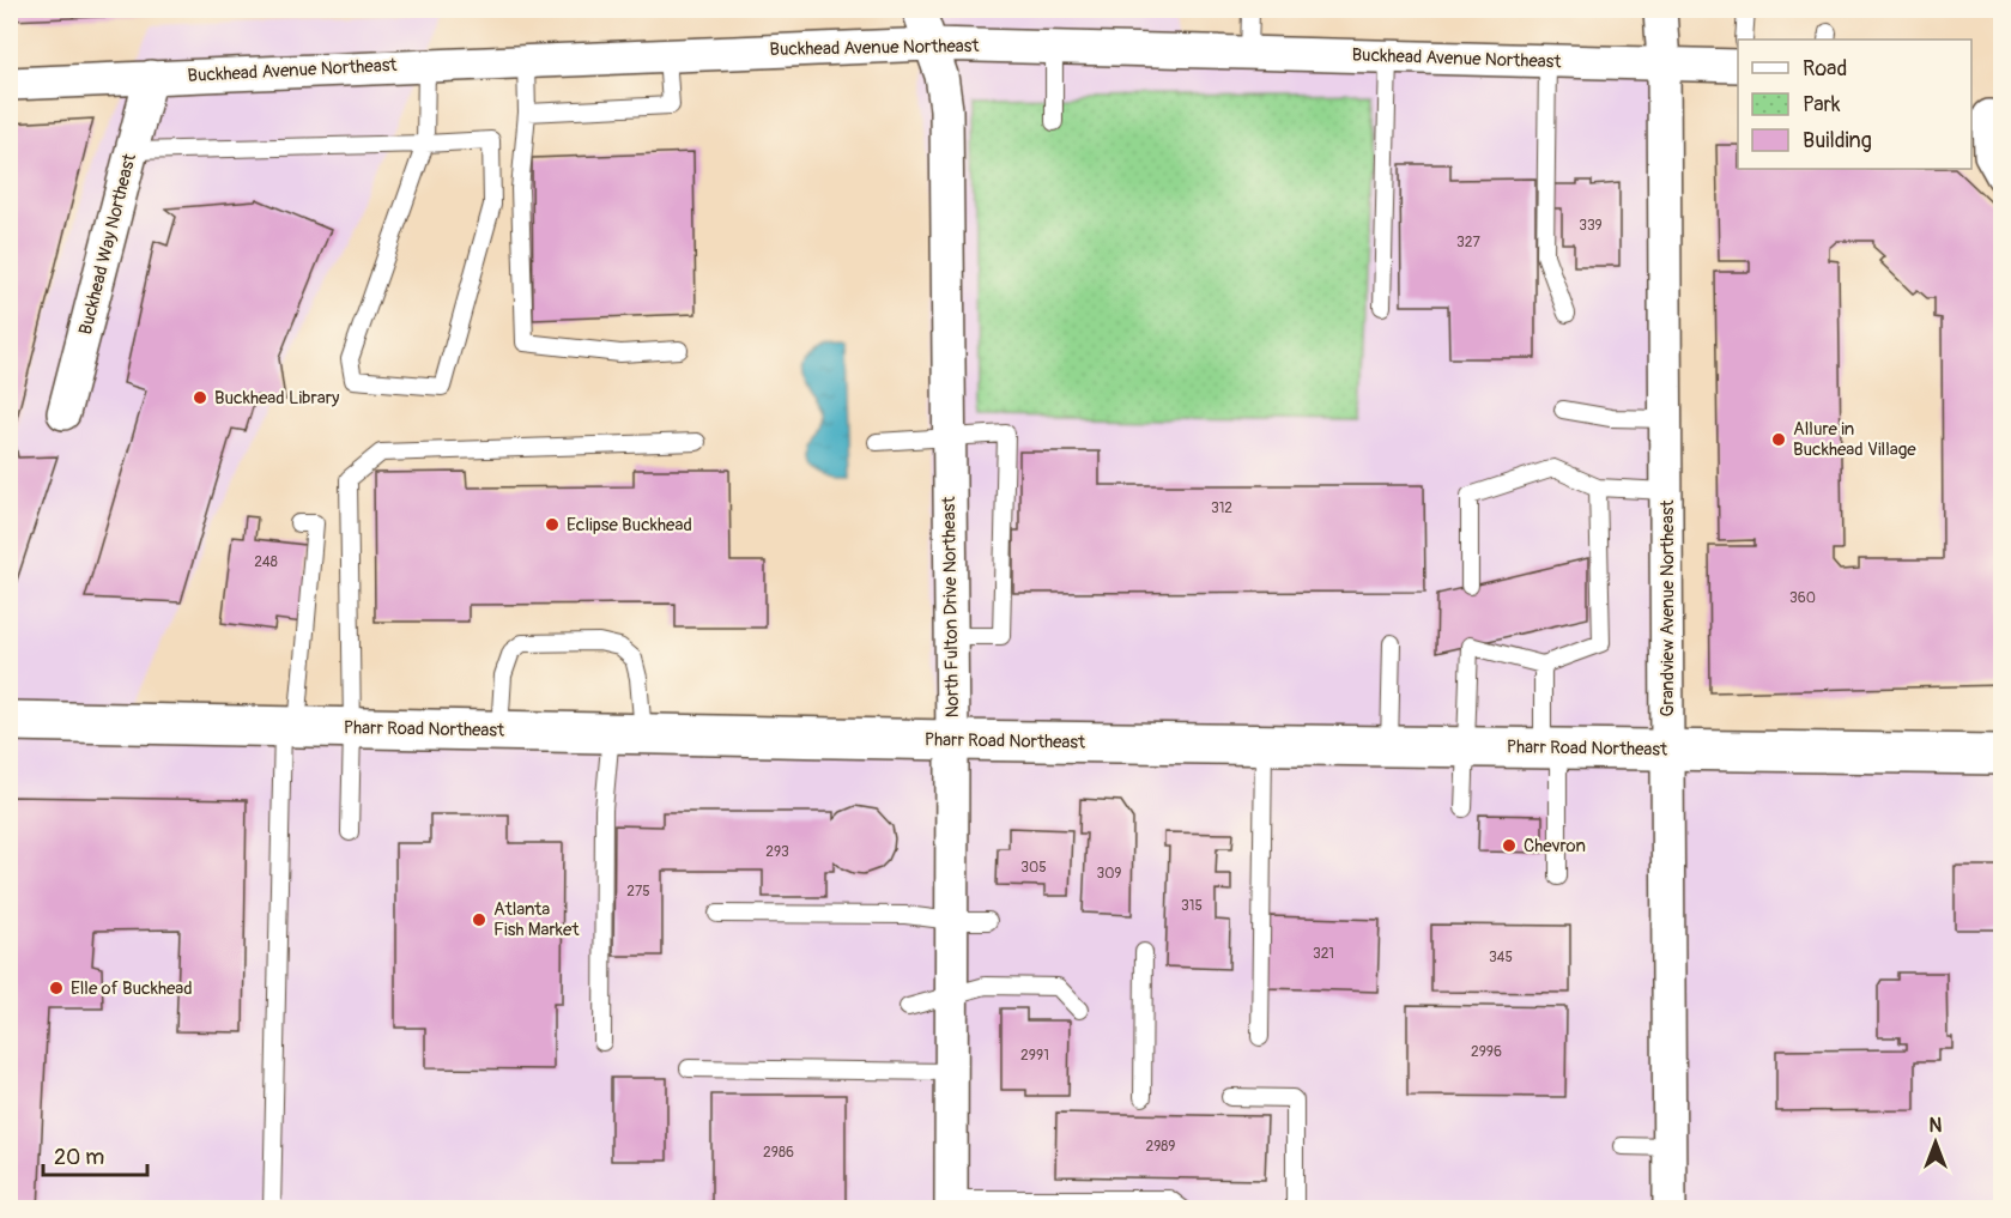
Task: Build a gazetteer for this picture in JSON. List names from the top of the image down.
{
  "streets": {
    "street": [
      "Buckhead Avenue Northeast",
      "Buckhead Way Northeast",
      "North Fulton Drive Northeast",
      "Grandview Avenue Northeast",
      "Pharr Road Northeast"
    ]
  },
  "crossings": [
    ["Buckhead Avenue Northeast", "Buckhead Way Northeast"],
    ["Buckhead Avenue Northeast", "North Fulton Drive Northeast"],
    ["Buckhead Avenue Northeast", "Grandview Avenue Northeast"],
    ["North Fulton Drive Northeast", "Pharr Road Northeast"],
    ["Grandview Avenue Northeast", "Pharr Road Northeast"]
  ],
  "places": [
    "Buckhead Library",
    "Allure in Buckhead Village",
    "Eclipse Buckhead",
    "Chevron",
    "Atlanta Fish Market",
    "Elle of Buckhead"
  ],
  "house_numbers": [
    "339",
    "327",
    "312",
    "248",
    "360",
    "293",
    "305",
    "309",
    "275",
    "315",
    "321",
    "345",
    "2996",
    "2991",
    "2989",
    "2986"
  ],
  "legend": ["Road", "Park", "Building"],
  "scale_bar": "20 m",
  "north": "top"
}
